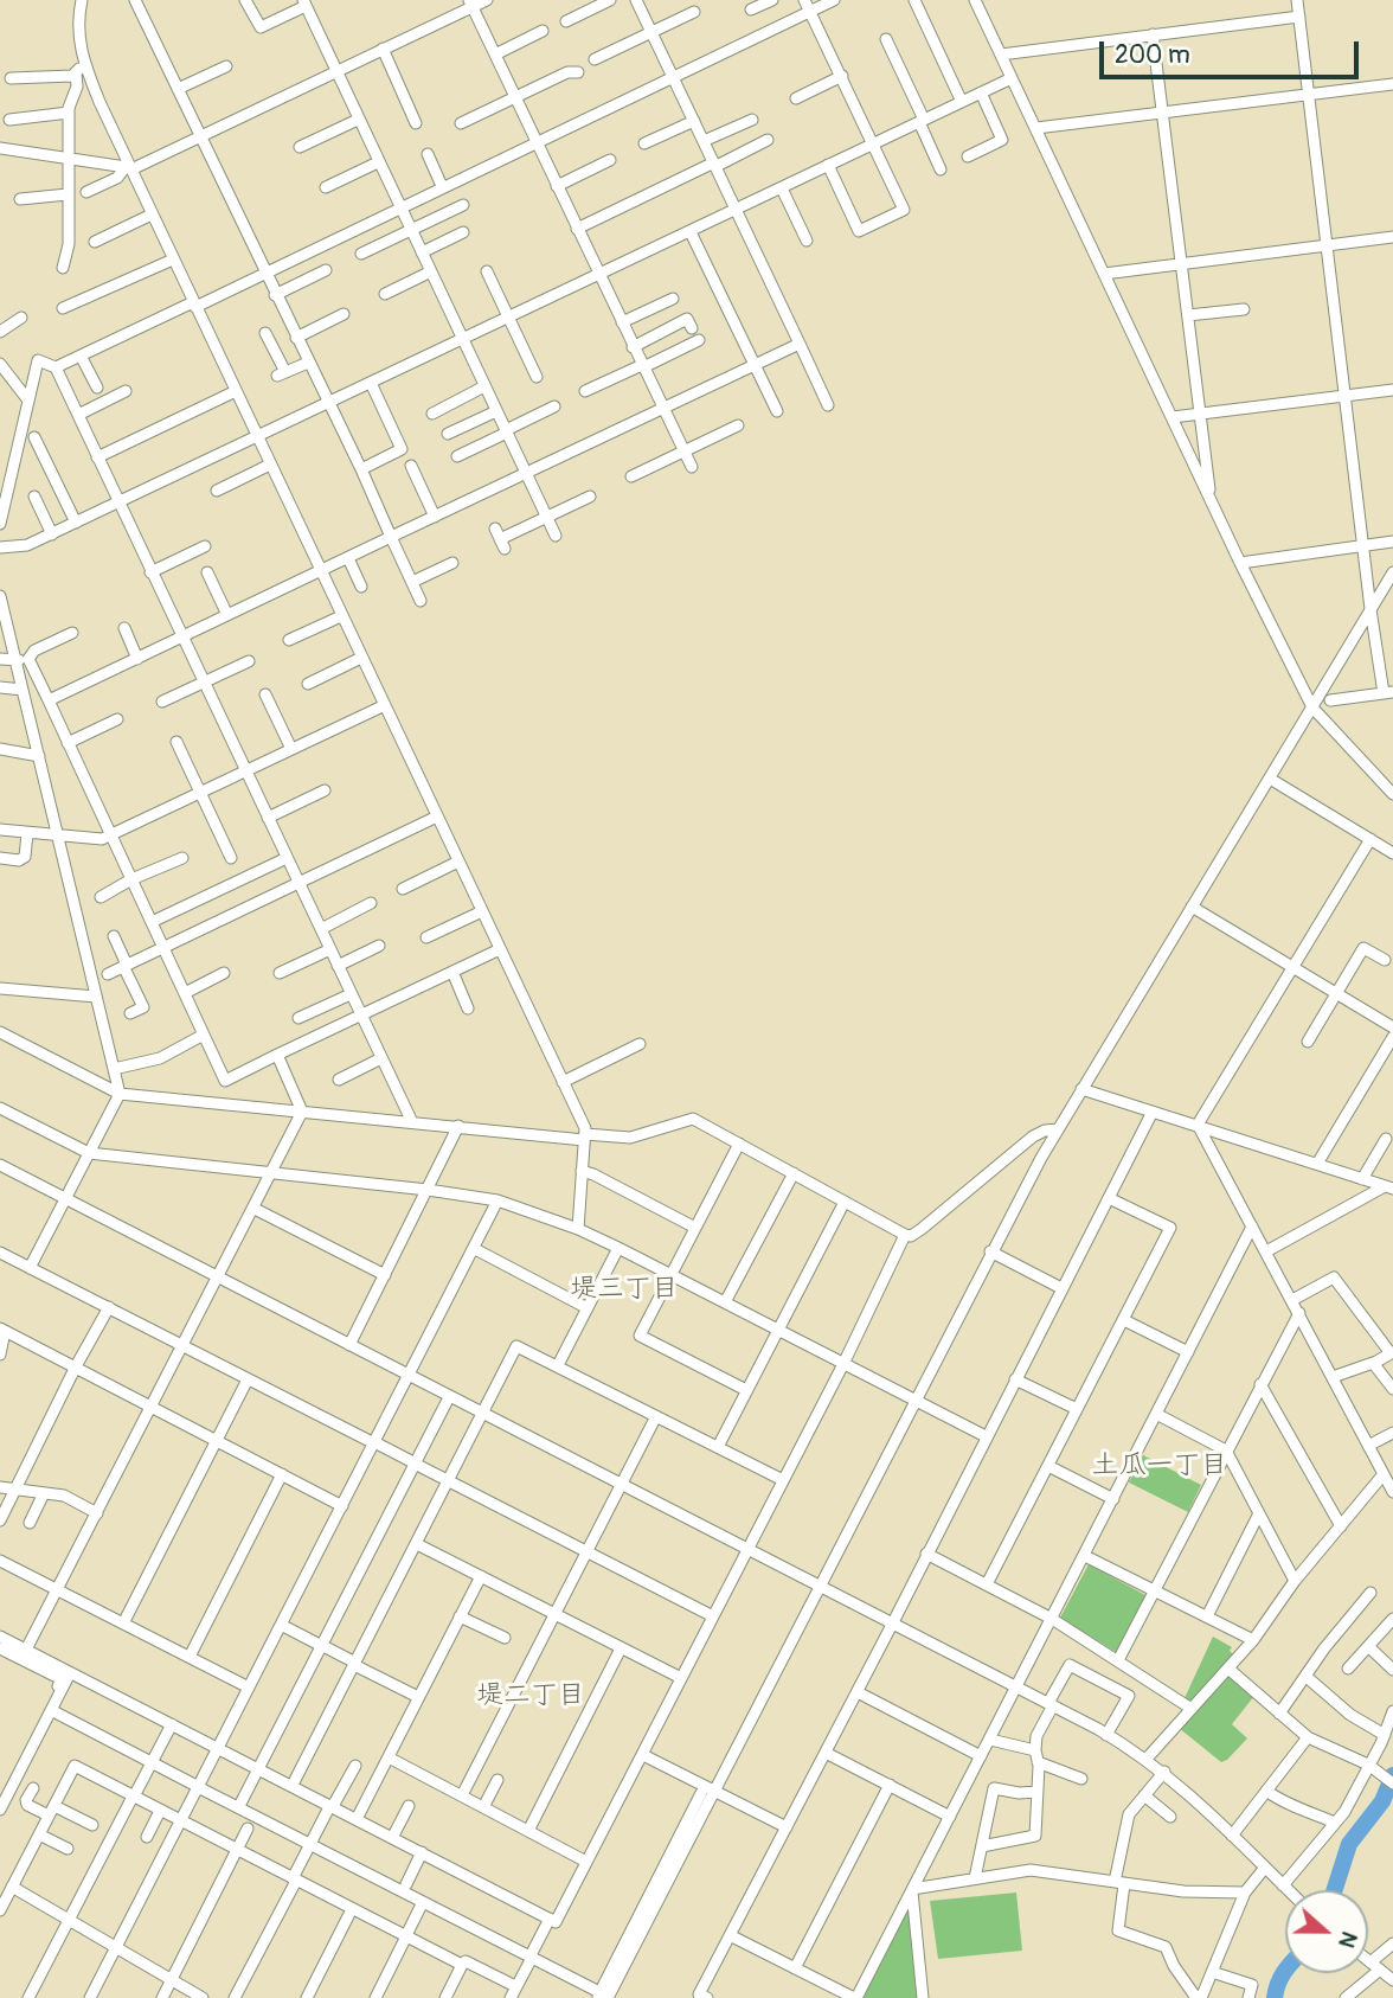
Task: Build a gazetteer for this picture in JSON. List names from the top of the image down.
{
  "districts": ["堤三丁目", "土瓜一丁目", "堤二丁目"],
  "scale_bar": "200 m",
  "north": "right"
}
